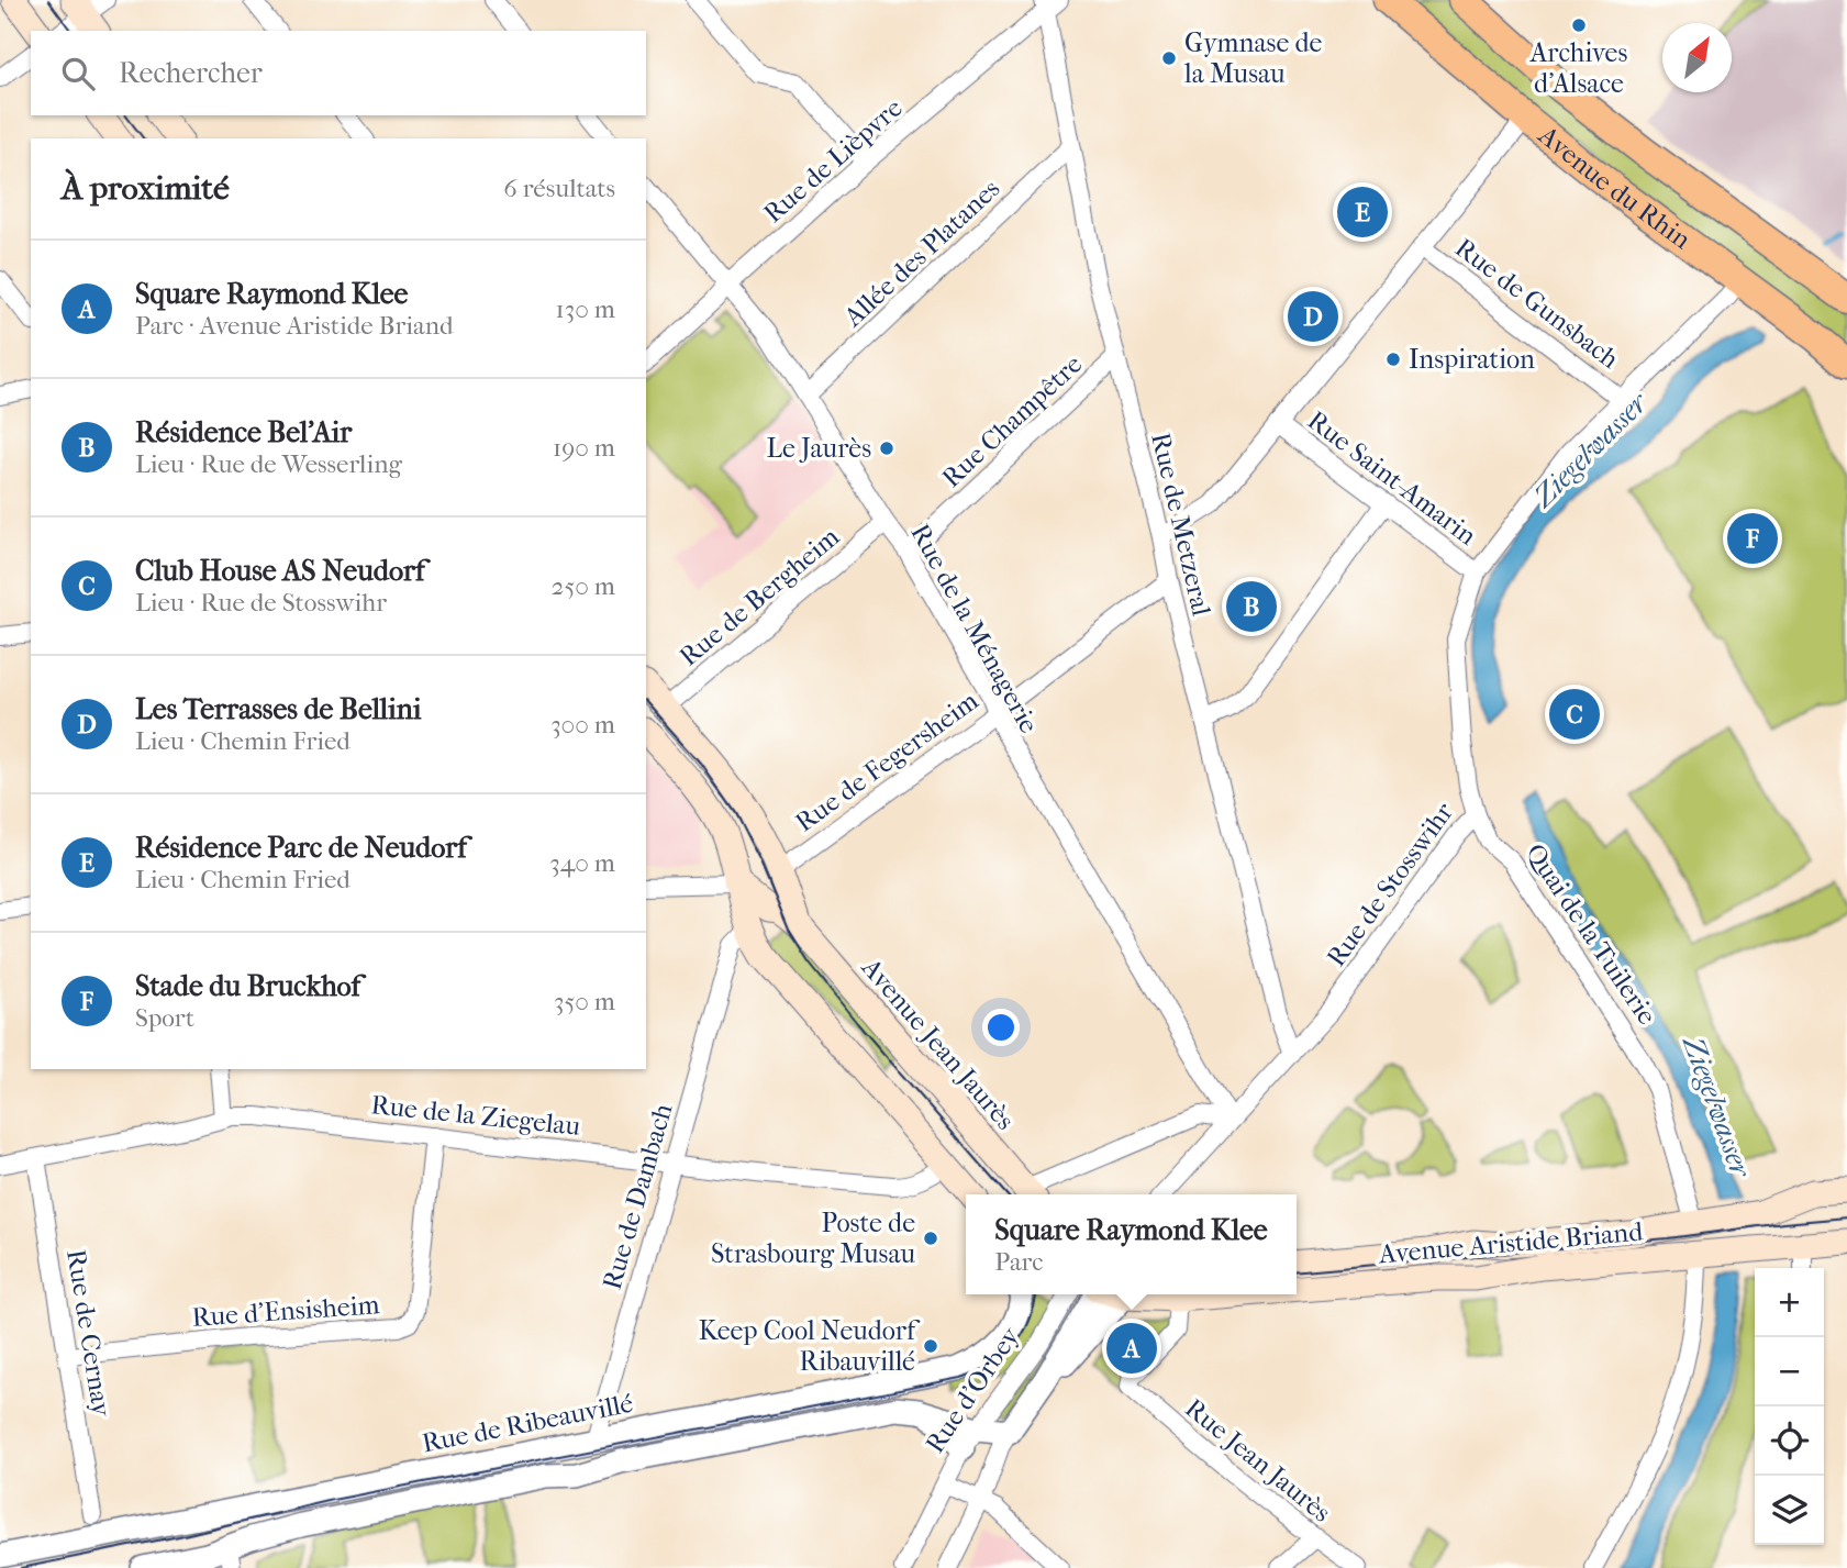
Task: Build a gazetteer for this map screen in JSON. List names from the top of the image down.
{
  "streets": {
    "main road": [
      "Avenue du Rhin",
      "Quai de la Tuilerie",
      "Avenue Jean Jaurès",
      "Avenue Aristide Briand"
    ],
    "street": [
      "Rue de Lièpvre",
      "Allée des Platanes",
      "Rue de Gunsbach",
      "Rue Champêtre",
      "Rue Saint-Amarin",
      "Rue de Metzeral",
      "Rue de Bergheim",
      "Rue de la Ménagerie",
      "Rue de Fegersheim",
      "Rue de Stosswihr",
      "Rue de la Ziegelau",
      "Rue de Dambach",
      "Rue d'Ensisheim",
      "Rue de Cernay",
      "Rue d'Orbey",
      "Rue de Ribeauvillé",
      "Rue Jean Jaurès"
    ]
  },
  "crossings": [
    ["Rue de Lièpvre", "Rue de Metzeral"],
    ["Rue de Lièpvre", "Rue de la Ménagerie"],
    ["Avenue du Rhin", "Rue de Stosswihr"],
    ["Allée des Platanes", "Rue de Metzeral"],
    ["Allée des Platanes", "Rue de la Ménagerie"],
    ["Rue de Gunsbach", "Rue de Stosswihr"],
    ["Rue Champêtre", "Rue de Metzeral"],
    ["Rue Champêtre", "Rue de la Ménagerie"],
    ["Rue Saint-Amarin", "Rue de Stosswihr"],
    ["Rue de Metzeral", "Rue de Fegersheim"],
    ["Rue de Metzeral", "Rue de Stosswihr"],
    ["Rue de Bergheim", "Rue de la Ménagerie"],
    ["Rue de Bergheim", "Avenue Jean Jaurès"],
    ["Rue de la Ménagerie", "Rue de Fegersheim"],
    ["Rue de la Ménagerie", "Rue de Stosswihr"],
    ["Rue de Fegersheim", "Avenue Jean Jaurès"],
    ["Rue de Stosswihr", "Quai de la Tuilerie"],
    ["Quai de la Tuilerie", "Avenue Aristide Briand"],
    ["Rue de la Ziegelau", "Rue de Dambach"],
    ["Rue de la Ziegelau", "Rue d'Ensisheim"],
    ["Rue de la Ziegelau", "Rue de Cernay"],
    ["Rue de Dambach", "Rue de Ribeauvillé"],
    ["Avenue Aristide Briand", "Rue d'Orbey"],
    ["Avenue Aristide Briand", "Rue Jean Jaurès"],
    ["Rue d'Ensisheim", "Rue de Cernay"],
    ["Rue d'Orbey", "Rue de Ribeauvillé"]
  ],
  "water": ["Ziegelwasser"],
  "places": [
    "Archives d'Alsace",
    "Gymnase de la Musau",
    "Inspiration",
    "Le Jaurès",
    "Poste de Strasbourg Musau",
    "Keep Cool Neudorf Ribauvillé"
  ],
  "north": "top right",
  "page": {
    "search": "Rechercher",
    "heading": ["À proximité", "6 résultats"],
    "pins": [
      "E",
      "D",
      "F",
      "B",
      "C",
      "A"
    ],
    "list": [
      {
        "mark": "A",
        "name": "Square Raymond Klee",
        "note": "Parc · Avenue Aristide Briand",
        "value": "130 m"
      },
      {
        "mark": "B",
        "name": "Résidence Bel'Air",
        "note": "Lieu · Rue de Wesserling",
        "value": "190 m"
      },
      {
        "mark": "C",
        "name": "Club House AS Neudorf",
        "note": "Lieu · Rue de Stosswihr",
        "value": "250 m"
      },
      {
        "mark": "D",
        "name": "Les Terrasses de Bellini",
        "note": "Lieu · Chemin Fried",
        "value": "300 m"
      },
      {
        "mark": "E",
        "name": "Résidence Parc de Neudorf",
        "note": "Lieu · Chemin Fried",
        "value": "340 m"
      },
      {
        "mark": "F",
        "name": "Stade du Bruckhof",
        "note": "Sport",
        "value": "350 m"
      }
    ],
    "popup": ["Square Raymond Klee", "Parc"],
    "map_buttons": ["+", "−"]
  }
}
